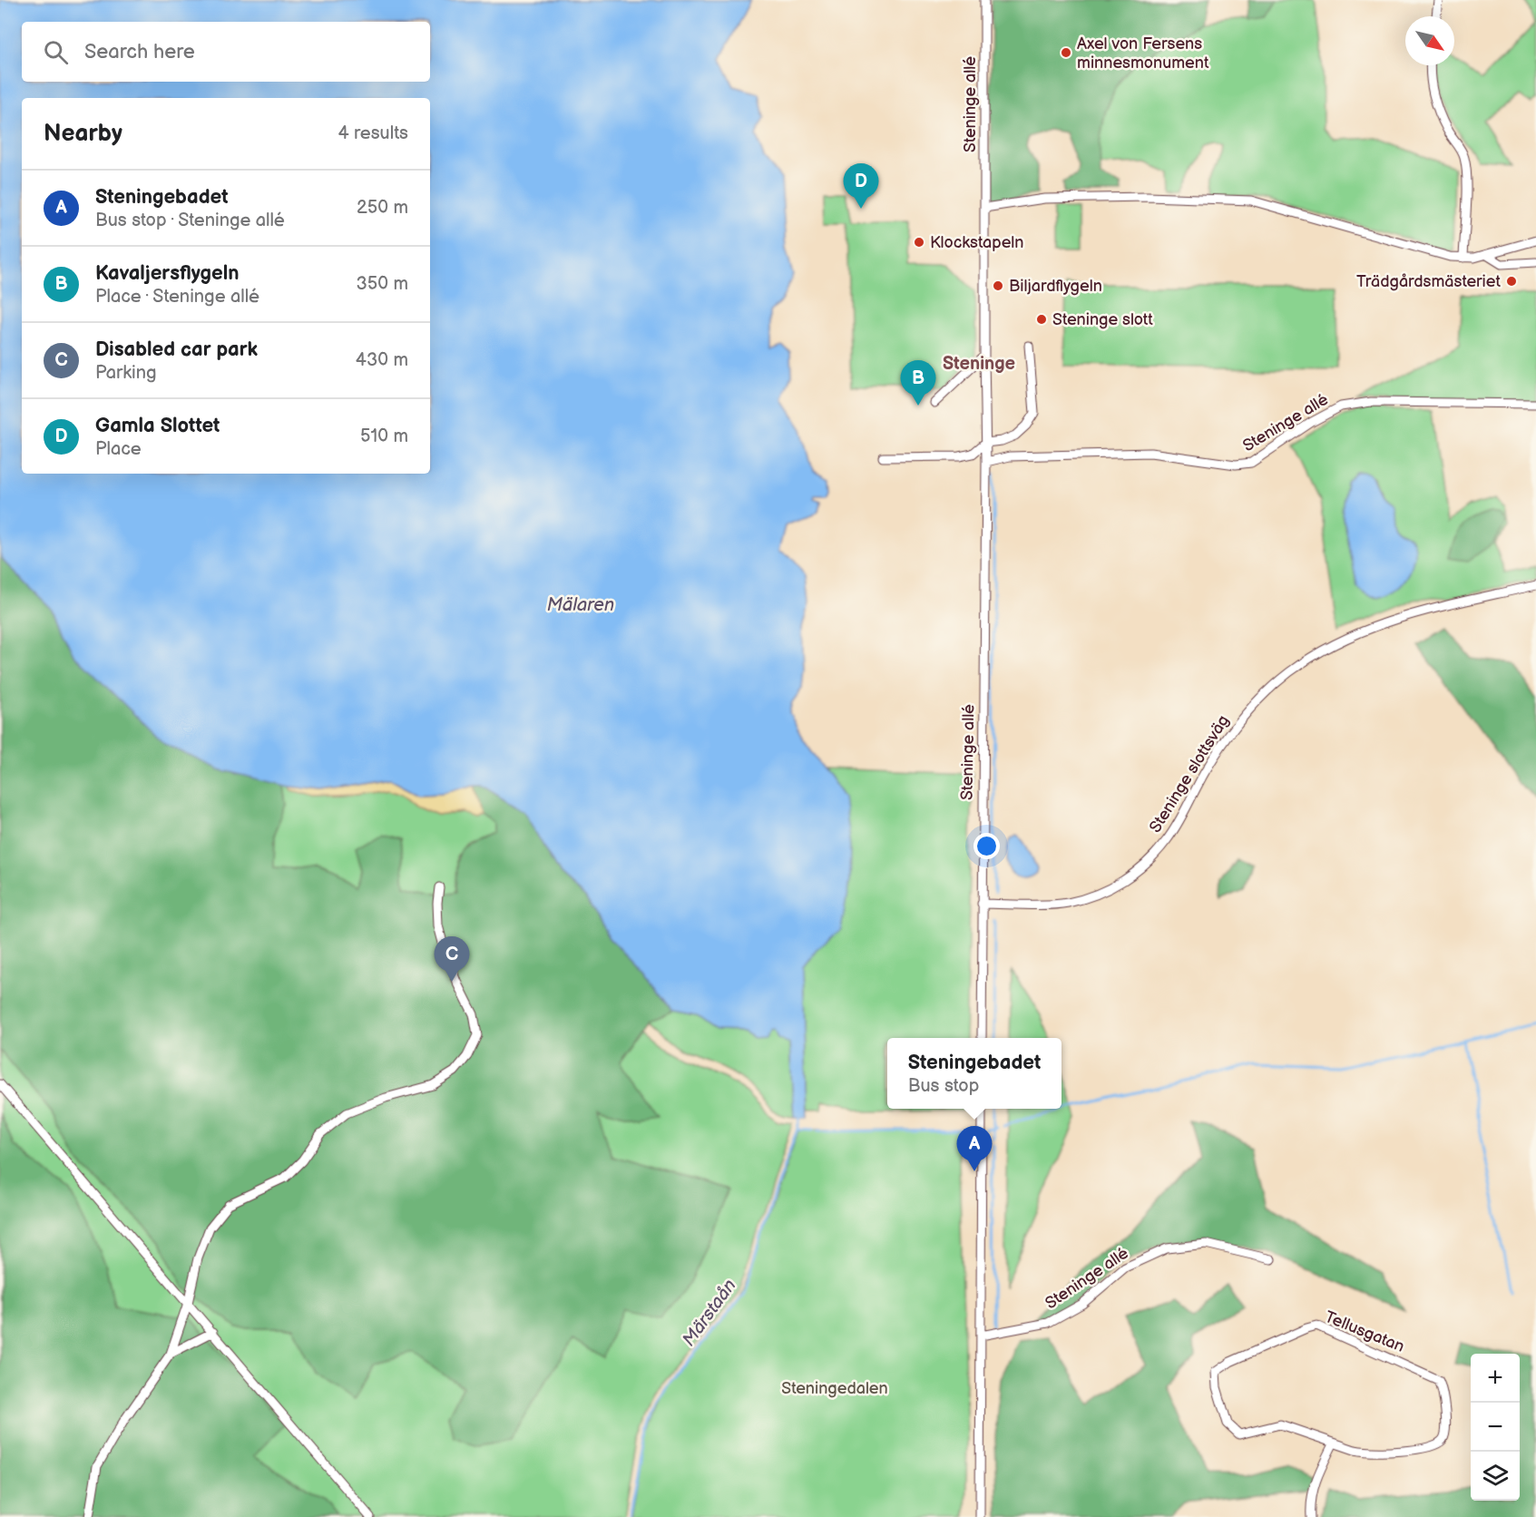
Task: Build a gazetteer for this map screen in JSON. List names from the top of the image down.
{
  "streets": {
    "street": ["Steninge allé", "Steninge slottsväg", "Tellusgatan"]
  },
  "crossings": [
    ["Steninge allé", "Steninge slottsväg"]
  ],
  "districts": ["Steninge"],
  "water": ["Mälaren", "Märstaån"],
  "parks": ["Steningedalen"],
  "places": [
    "Axel von Fersens minnesmonument",
    "Klockstapeln",
    "Trädgårdsmästeriet",
    "Biljardflygeln",
    "Steninge slott"
  ],
  "north": "bottom right",
  "page": {
    "search": "Search here",
    "heading": ["Nearby", "4 results"],
    "pins": [
      "D",
      "B",
      "C",
      "A"
    ],
    "list": [
      {
        "mark": "A",
        "name": "Steningebadet",
        "note": "Bus stop · Steninge allé",
        "value": "250 m"
      },
      {
        "mark": "B",
        "name": "Kavaljersflygeln",
        "note": "Place · Steninge allé",
        "value": "350 m"
      },
      {
        "mark": "C",
        "name": "Disabled car park",
        "note": "Parking",
        "value": "430 m"
      },
      {
        "mark": "D",
        "name": "Gamla Slottet",
        "note": "Place",
        "value": "510 m"
      }
    ],
    "popup": ["Steningebadet", "Bus stop"],
    "map_buttons": ["+", "−"]
  }
}
